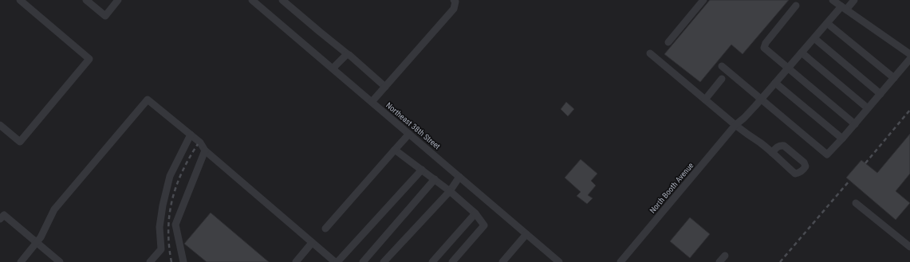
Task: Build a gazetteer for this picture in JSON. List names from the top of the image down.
{
  "streets": {
    "street": ["Northeast 38th Street", "North Booth Avenue"]
  }
}
